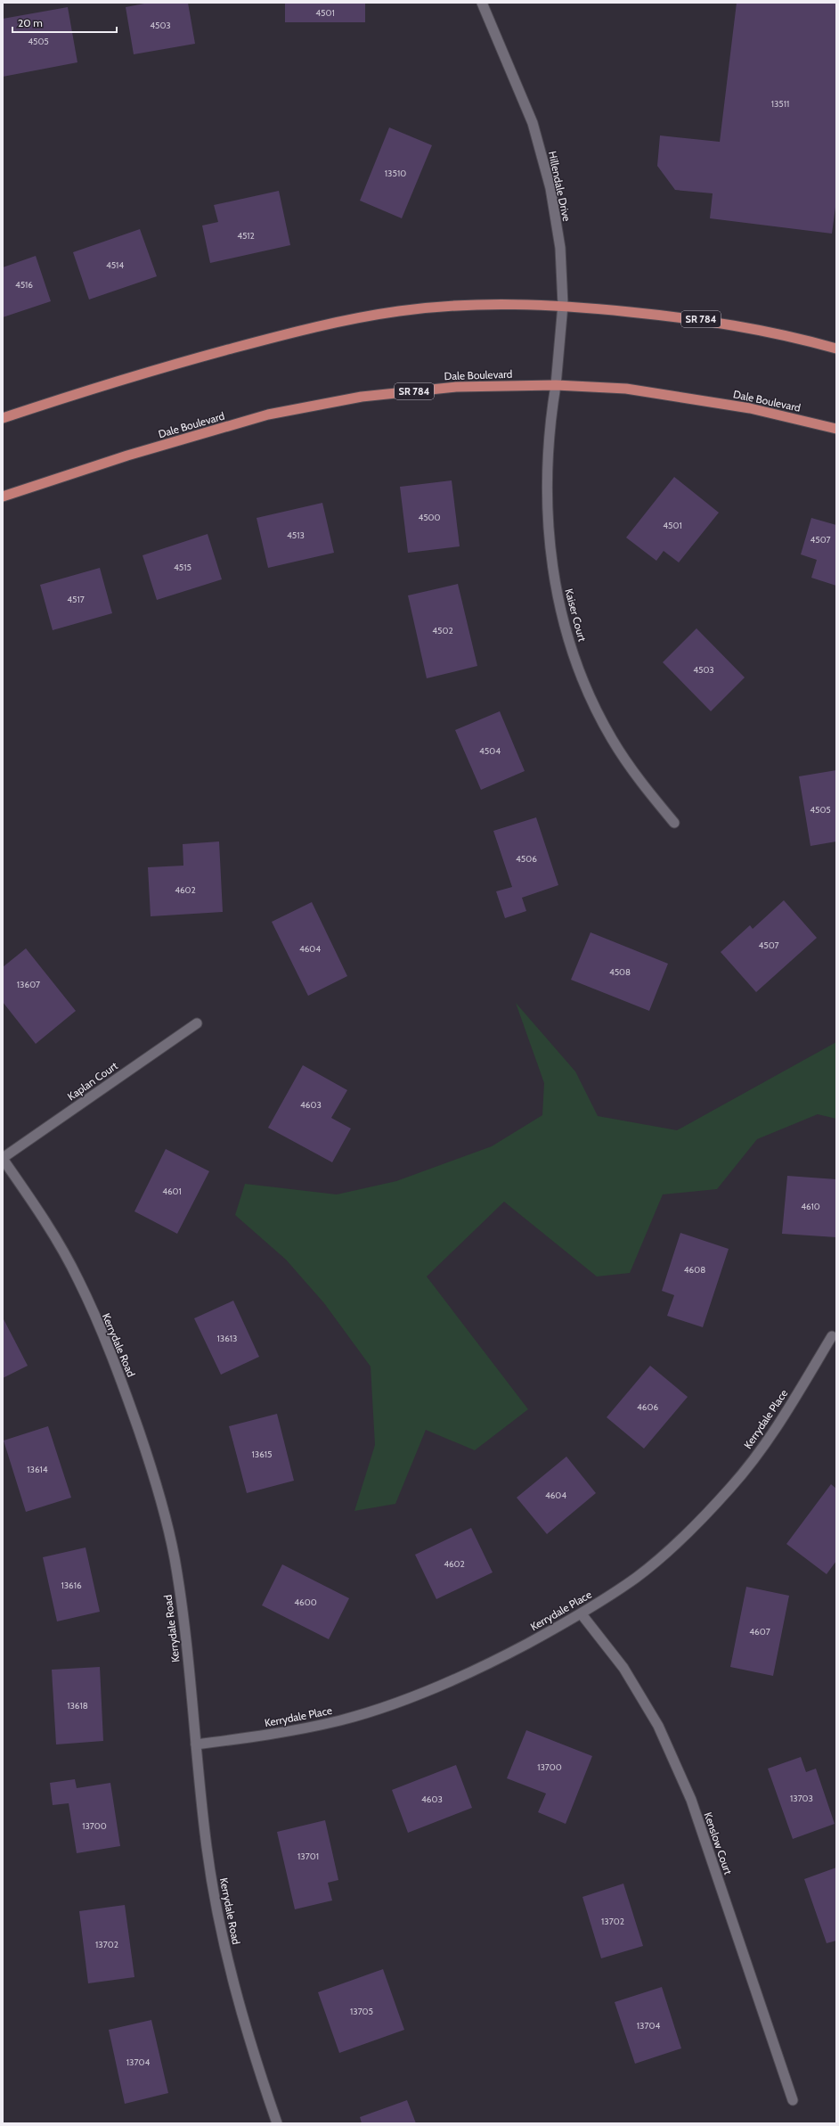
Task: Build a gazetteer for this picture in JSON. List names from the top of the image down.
{
  "streets": {
    "main road": ["SR 784", "Dale Boulevard"],
    "street": [
      "Hillendale Drive",
      "Kaiser Court",
      "Kaplan Court",
      "Kerrydale Road",
      "Kerrydale Place",
      "Kenslow Court"
    ]
  },
  "crossings": [
    ["Hillendale Drive", "SR 784"],
    ["Hillendale Drive", "Dale Boulevard"],
    ["Hillendale Drive", "Kaiser Court"],
    ["Dale Boulevard", "Kaiser Court"],
    ["Kaplan Court", "Kerrydale Road"],
    ["Kerrydale Road", "Kerrydale Place"],
    ["Kerrydale Place", "Kenslow Court"]
  ],
  "house_numbers": [
    "4501",
    "4503",
    "4505",
    "13511",
    "13510",
    "4512",
    "4514",
    "4516",
    "4500",
    "4501",
    "4513",
    "4507",
    "4515",
    "4517",
    "4502",
    "4503",
    "4504",
    "4505",
    "4506",
    "4602",
    "4507",
    "4604",
    "4508",
    "13607",
    "4603",
    "4601",
    "4610",
    "4608",
    "13613",
    "4606",
    "13615",
    "13614",
    "4604",
    "4602",
    "13616",
    "4600",
    "4607",
    "13618",
    "13700",
    "13703",
    "4603",
    "13700",
    "13701",
    "13702",
    "13702",
    "13705",
    "13704",
    "13704"
  ],
  "scale_bar": "20 m"
}
